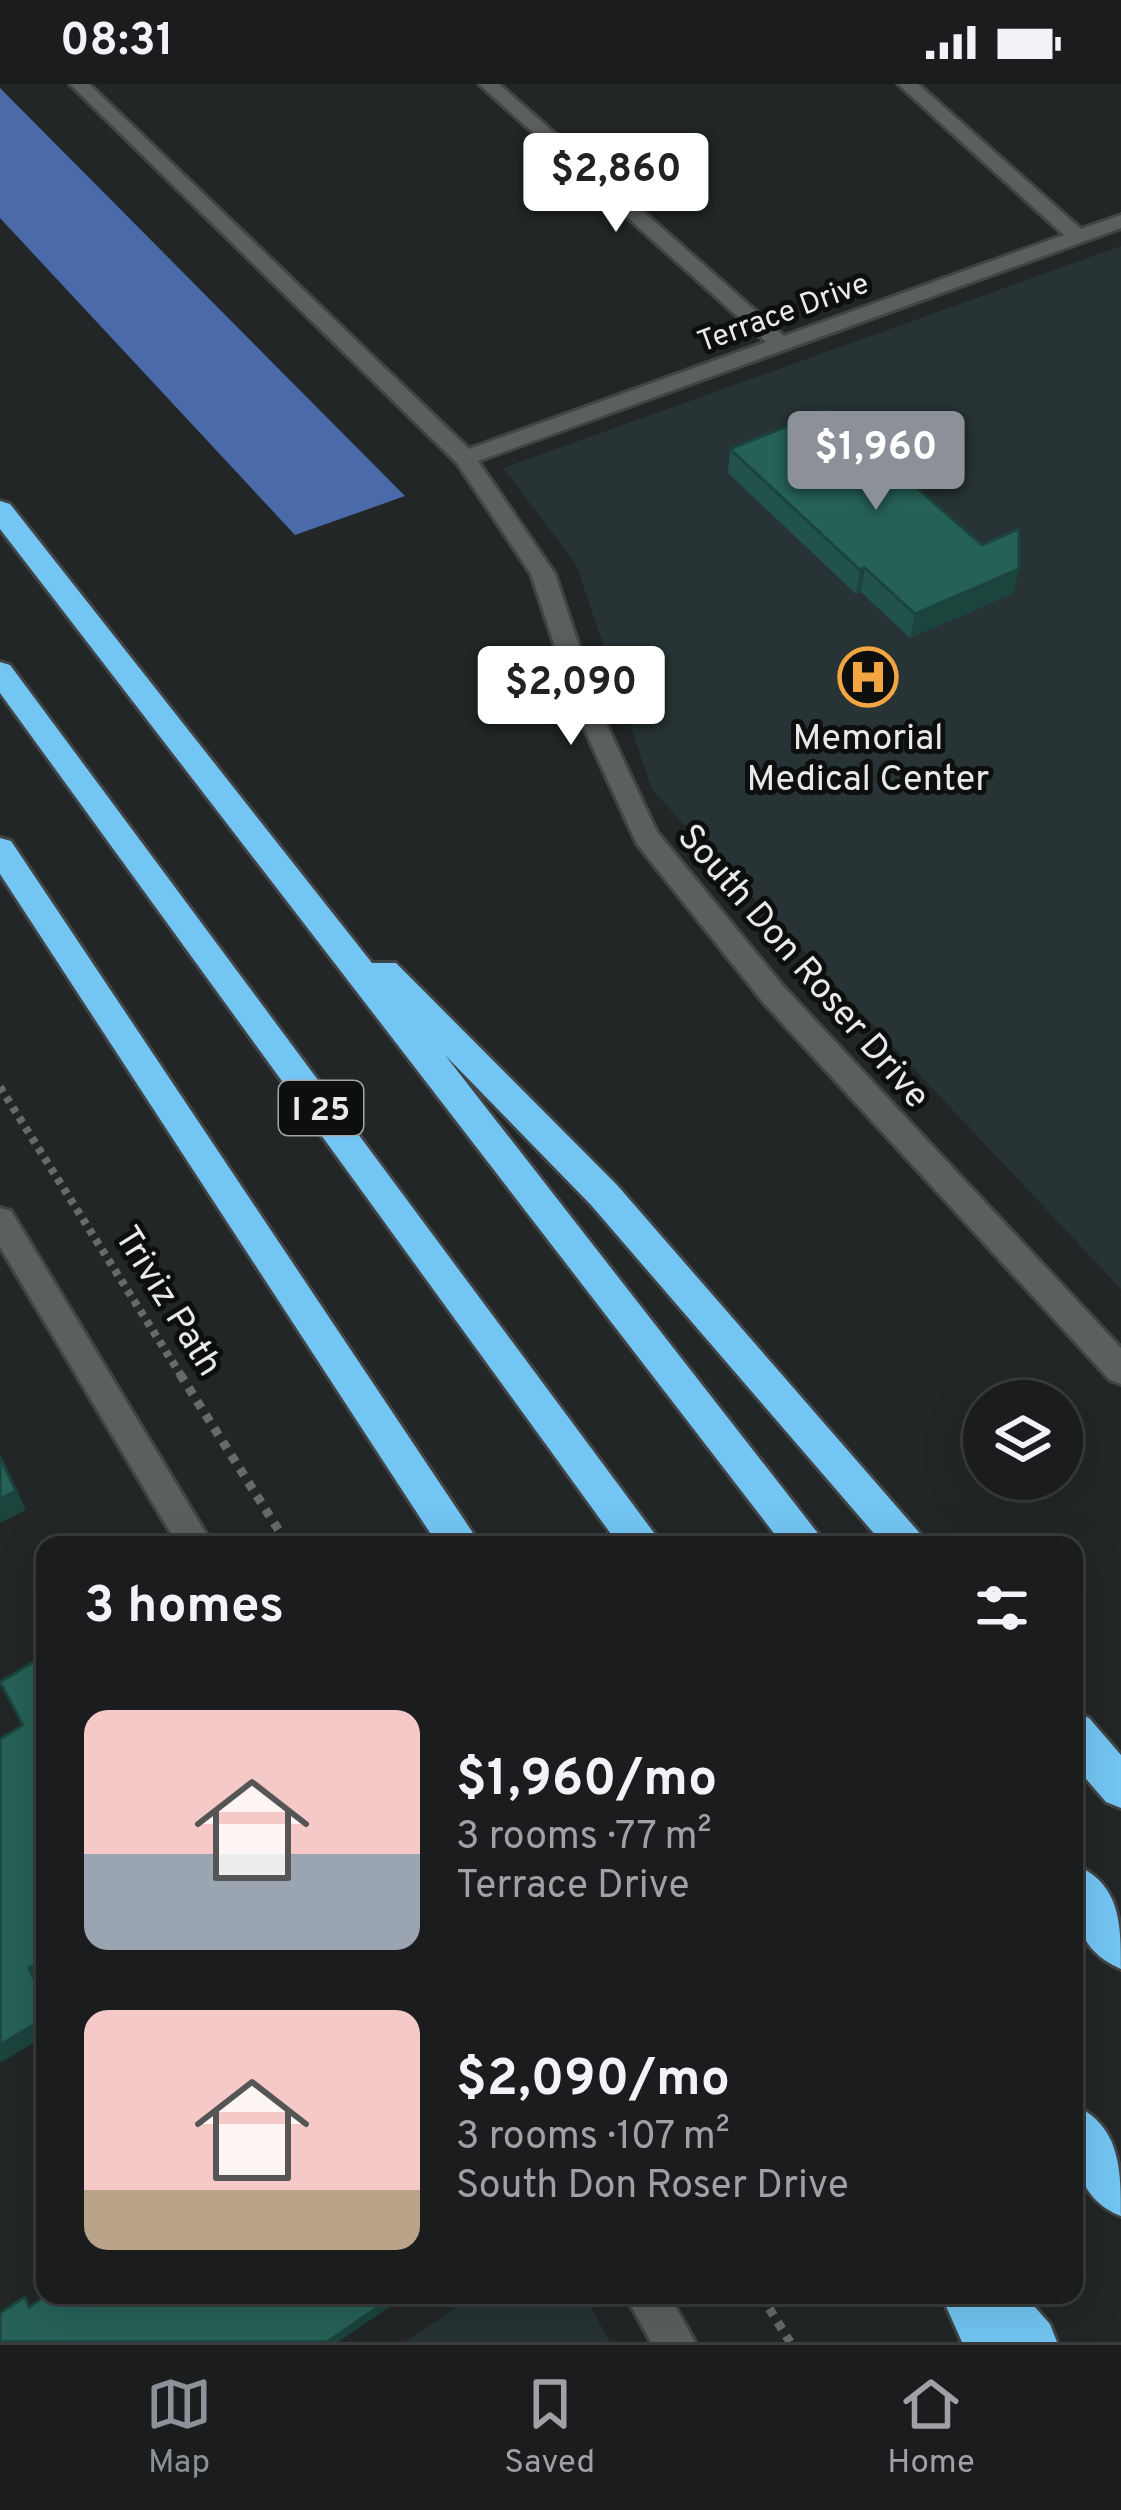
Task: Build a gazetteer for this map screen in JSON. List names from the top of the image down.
{
  "streets": {
    "highway": ["I 25"],
    "street": ["Terrace Drive", "South Don Roser Drive"],
    "path": ["Triviz Path"]
  },
  "crossings": [
    ["Terrace Drive", "South Don Roser Drive"]
  ],
  "places": {
    "hospital": ["Memorial Medical Center"]
  },
  "page": {
    "status": "08:31",
    "price": ["$2,860", "$1,960", "$2,090"],
    "heading": "3 homes",
    "list": [
      {
        "name": "$1,960/mo",
        "note": "3 rooms · 77 m² · Terrace Drive"
      },
      {
        "name": "$2,090/mo",
        "note": "3 rooms · 107 m² · South Don Roser Drive"
      }
    ],
    "tabs": ["Map", "Saved", "Home"]
  }
}
